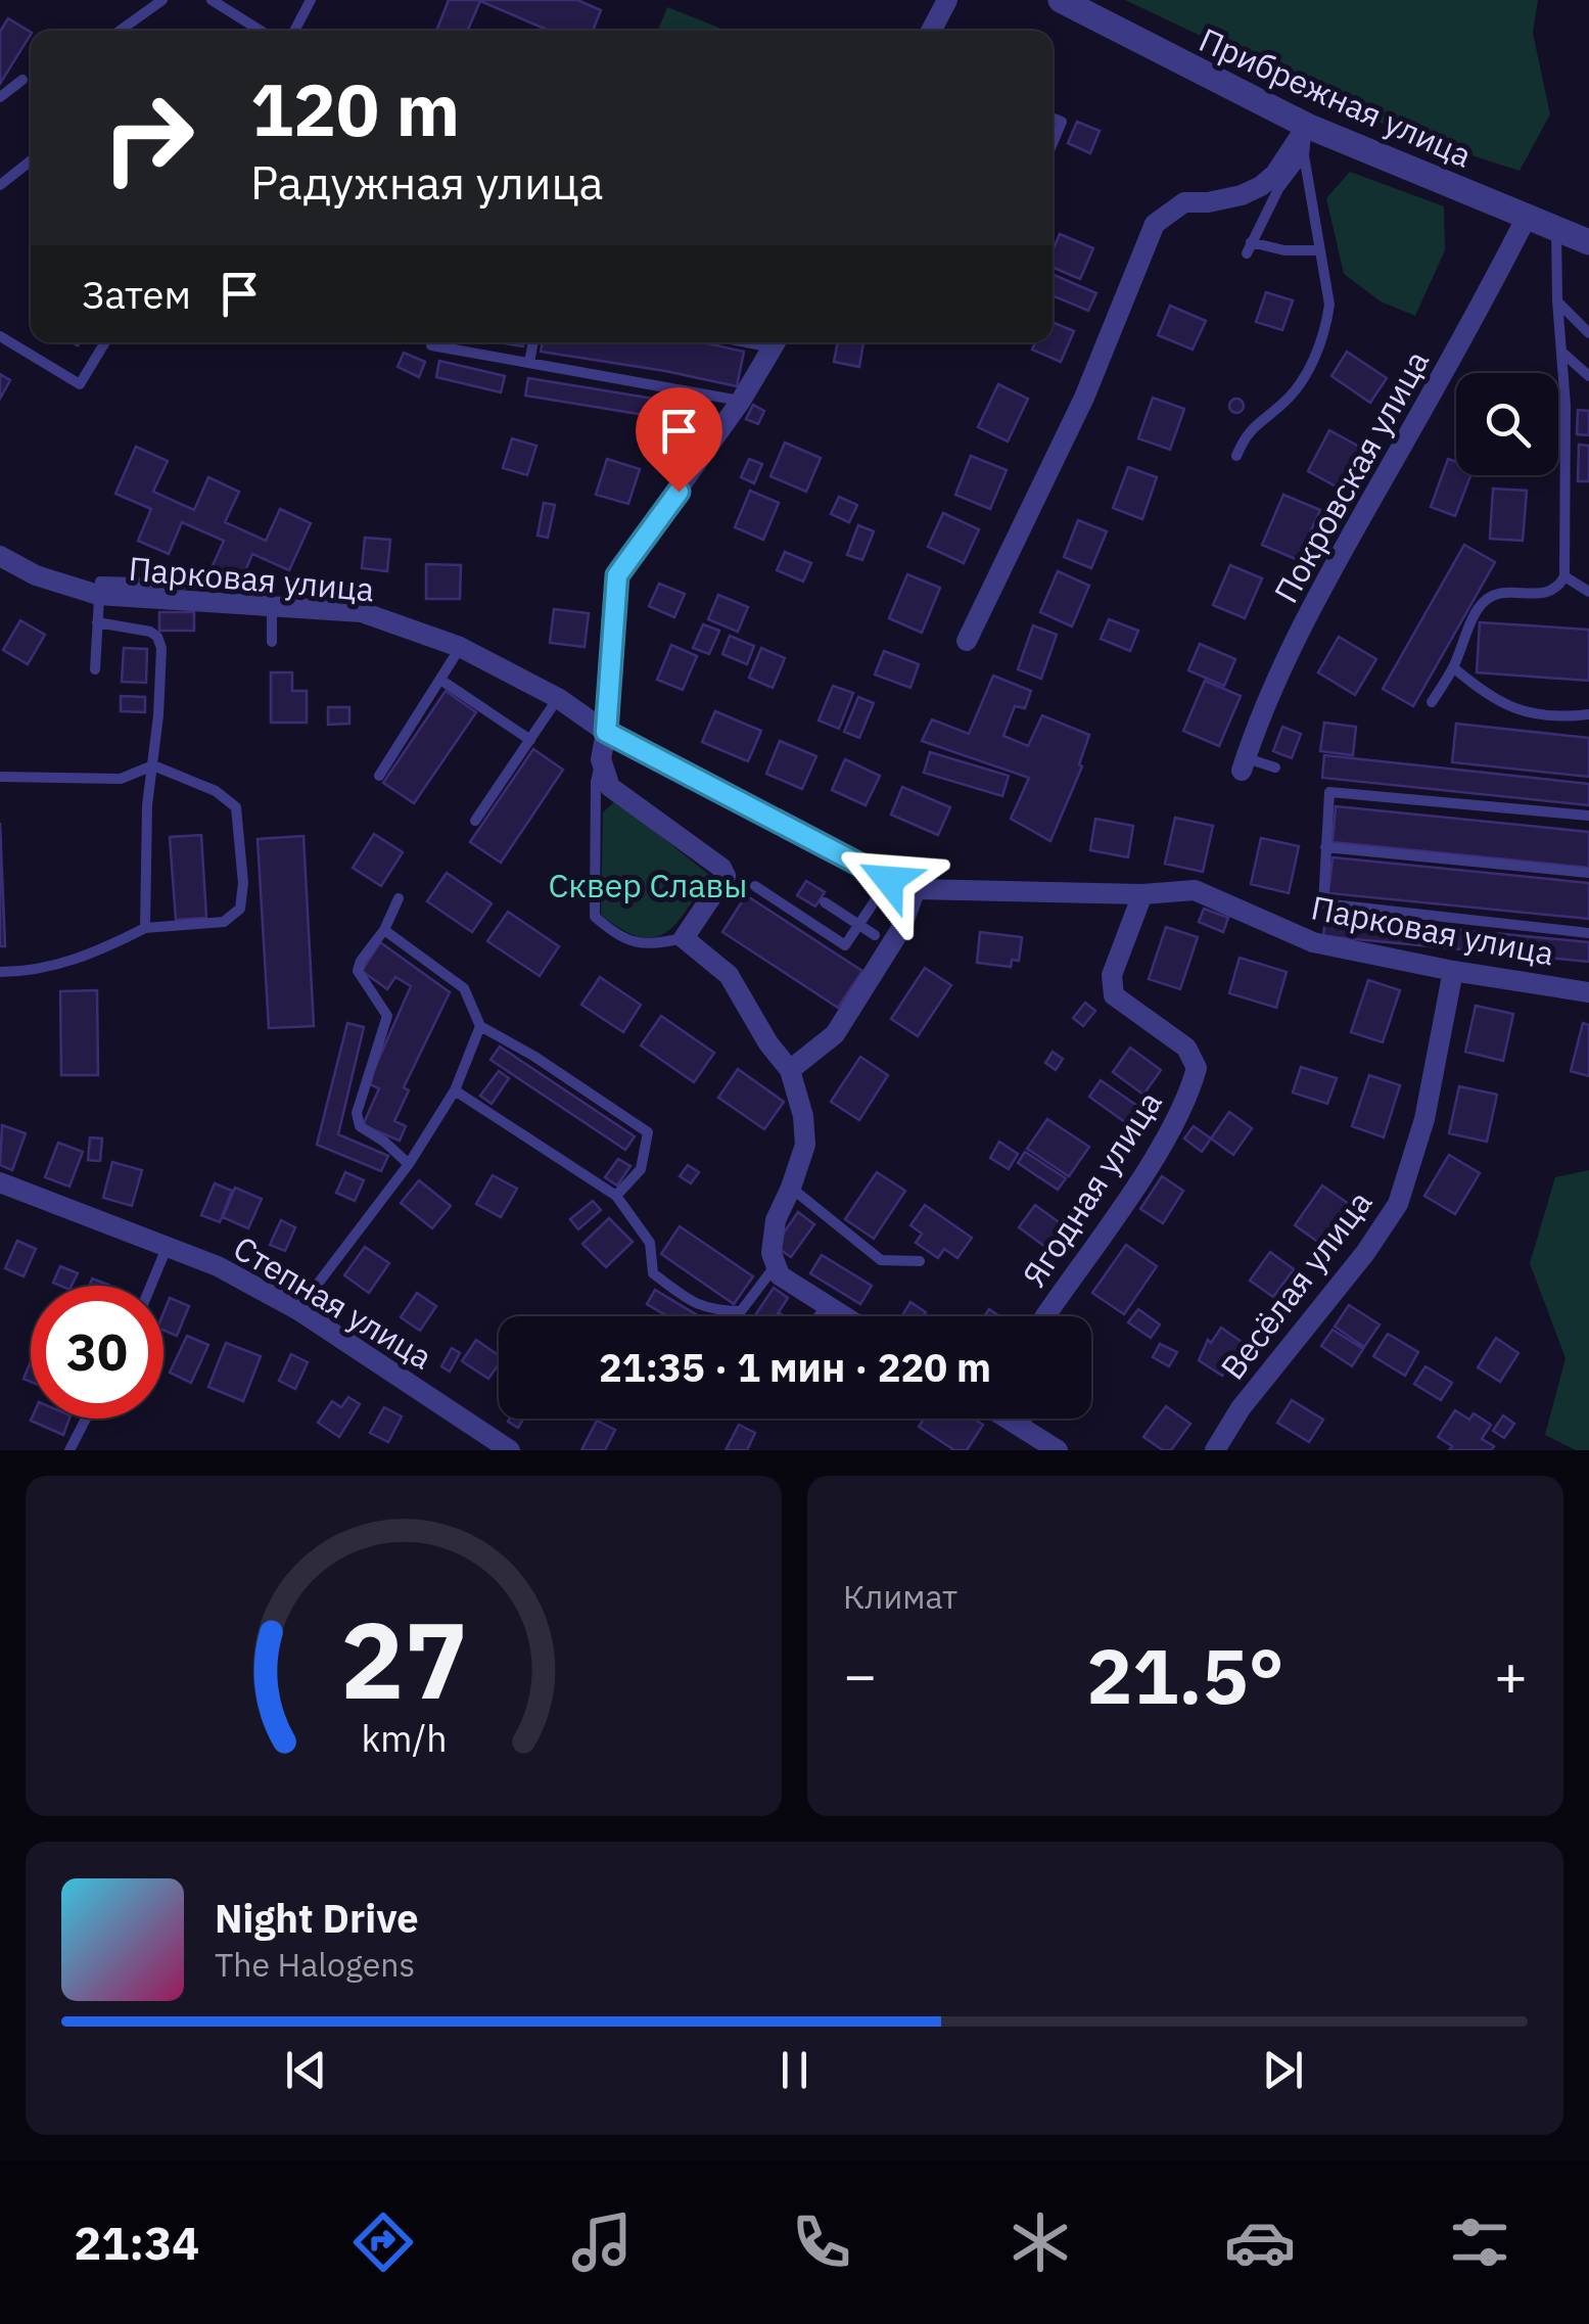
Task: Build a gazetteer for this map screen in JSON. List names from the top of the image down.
{
  "streets": {
    "street": [
      "Прибрежная улица",
      "Покровская улица",
      "Парковая улица",
      "Ягодная улица",
      "Весёлая улица",
      "Степная улица"
    ]
  },
  "crossings": [
    ["Прибрежная улица", "Покровская улица"],
    ["Парковая улица", "Ягодная улица"],
    ["Парковая улица", "Весёлая улица"]
  ],
  "parks": ["Сквер Славы"],
  "page": {
    "turn": ["120 m", "Радужная улица"],
    "then": "Затем",
    "limit": "30",
    "trip": "21:35 · 1 мин · 220 m",
    "tile": "Климат",
    "heat": ["−", "21.5°", "+"],
    "song": ["Night Drive", "The Halogens"],
    "tabs": "21:34",
    "gauge": ["27", "km/h"]
  }
}
